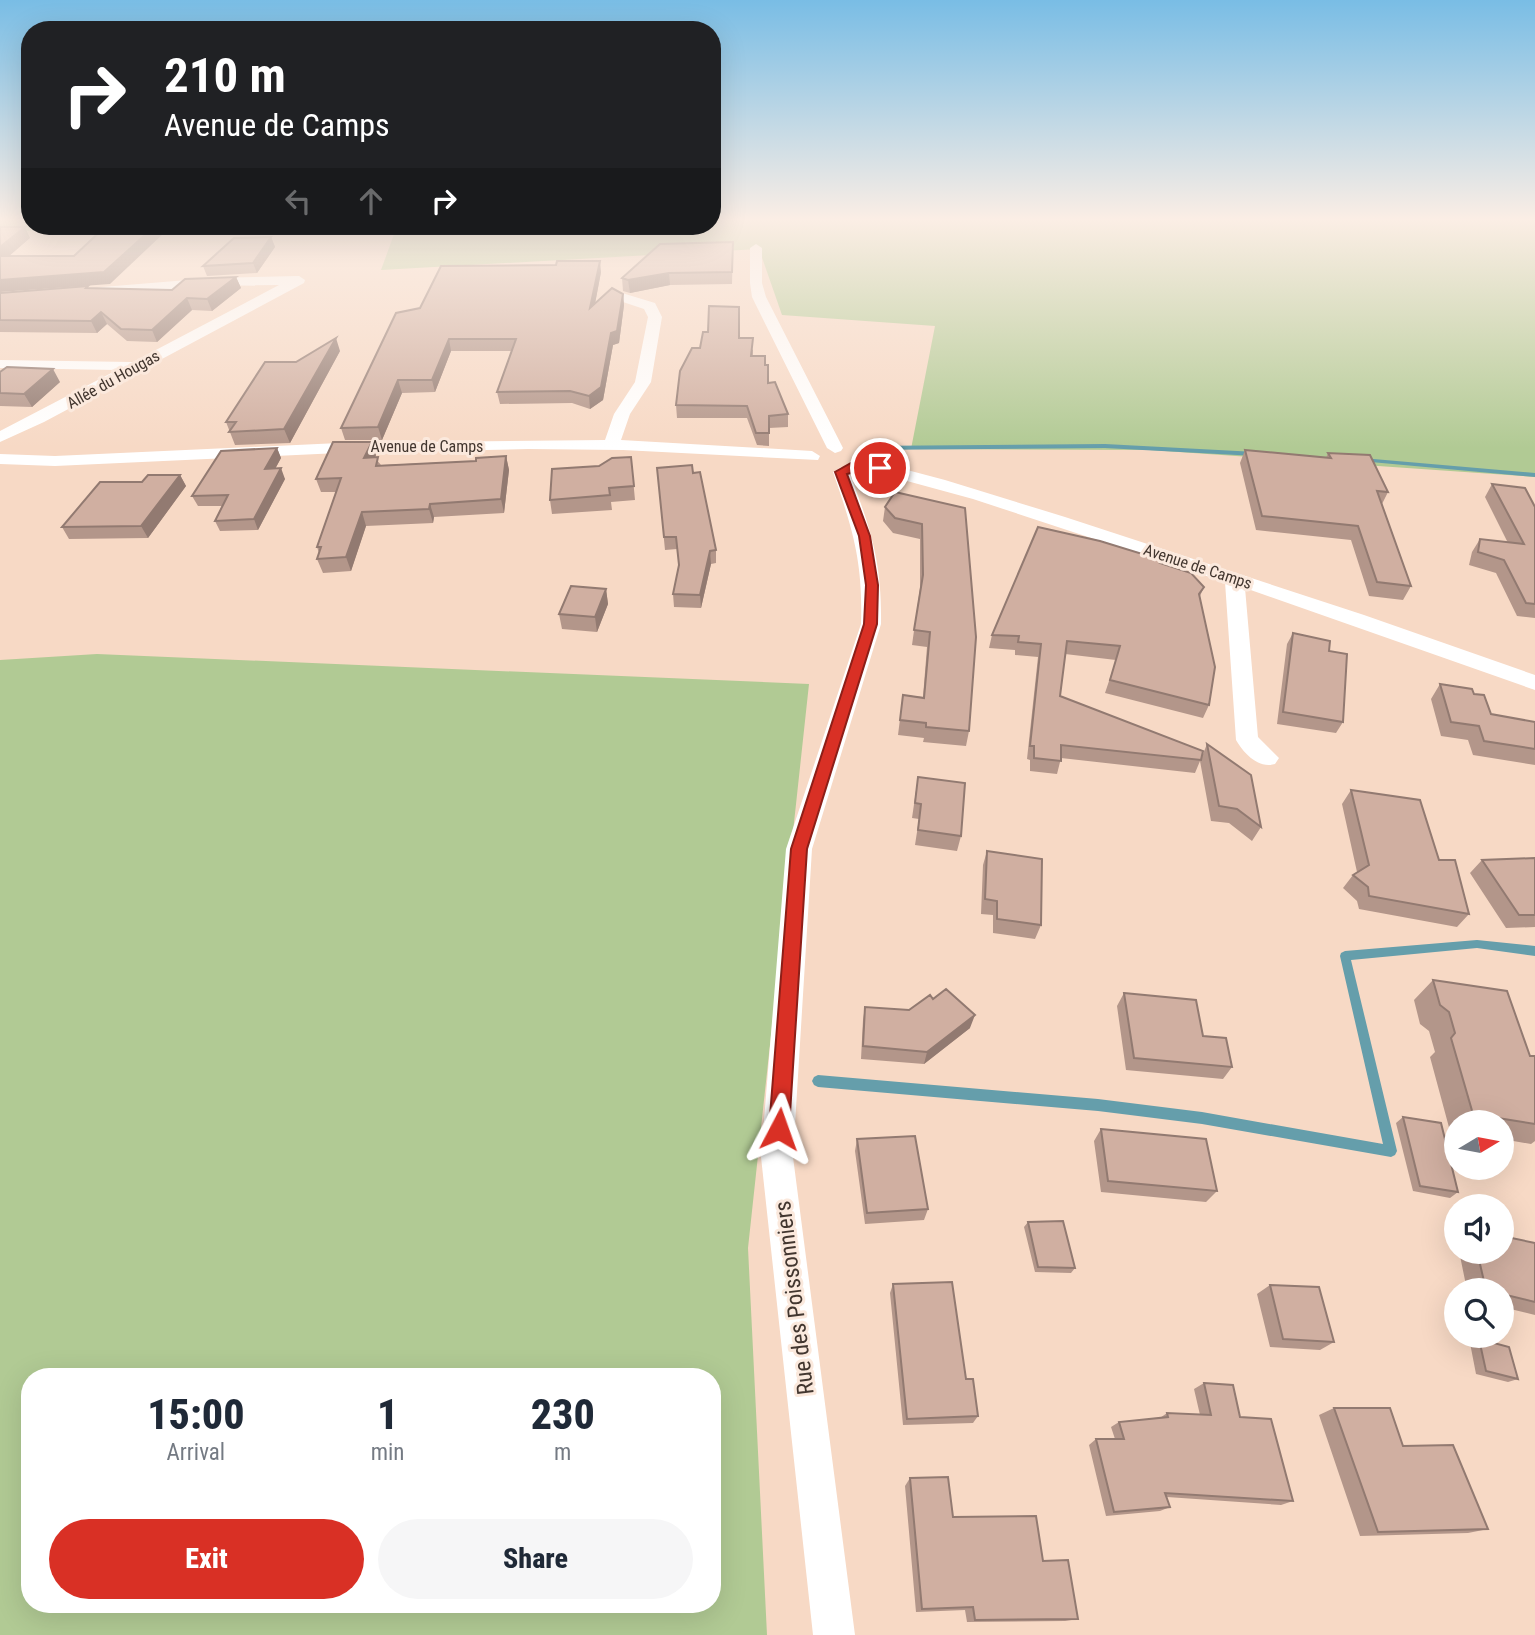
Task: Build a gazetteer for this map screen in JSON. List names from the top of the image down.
{
  "streets": {
    "street": ["Allée du Hougas", "Avenue de Camps", "Rue des Poissonniers"]
  },
  "crossings": [
    ["Avenue de Camps", "Rue des Poissonniers"]
  ],
  "north": "right",
  "page": {
    "turn": ["210 m", "Avenue de Camps"],
    "eta": [
      "15:00",
      "Arrival",
      "1",
      "min",
      "230",
      "m"
    ],
    "buttons": ["Exit", "Share"]
  }
}
